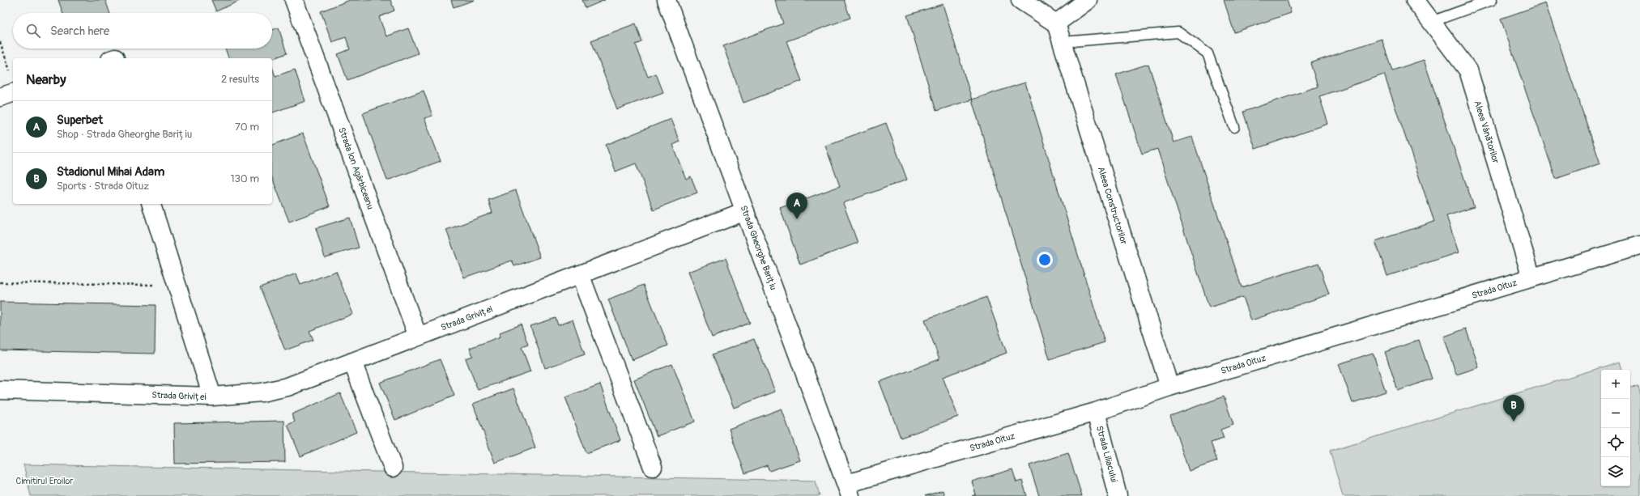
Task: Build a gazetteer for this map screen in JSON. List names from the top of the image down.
{
  "streets": {
    "street": [
      "Aleea Vânătorilor",
      "Strada Ion Agârbiceanu",
      "Aleea Constructorilor",
      "Strada Gheorghe Barițiu",
      "Strada Oituz",
      "Strada Griviței",
      "Strada Liliacului"
    ]
  },
  "crossings": [
    ["Aleea Vânătorilor", "Strada Oituz"],
    ["Strada Ion Agârbiceanu", "Strada Griviței"],
    ["Aleea Constructorilor", "Strada Oituz"],
    ["Strada Gheorghe Barițiu", "Strada Oituz"],
    ["Strada Gheorghe Barițiu", "Strada Griviței"],
    ["Strada Oituz", "Strada Liliacului"]
  ],
  "parks": ["Cimitirul Eroilor"],
  "page": {
    "search": "Search here",
    "heading": ["Nearby", "2 results"],
    "list": [
      {
        "mark": "A",
        "name": "Superbet",
        "note": "Shop · Strada Gheorghe Barițiu",
        "value": "70 m"
      },
      {
        "mark": "B",
        "name": "Stadionul Mihai Adam",
        "note": "Sports · Strada Oituz",
        "value": "130 m"
      }
    ],
    "pins": ["A", "B"],
    "map_buttons": ["+", "−"]
  }
}
